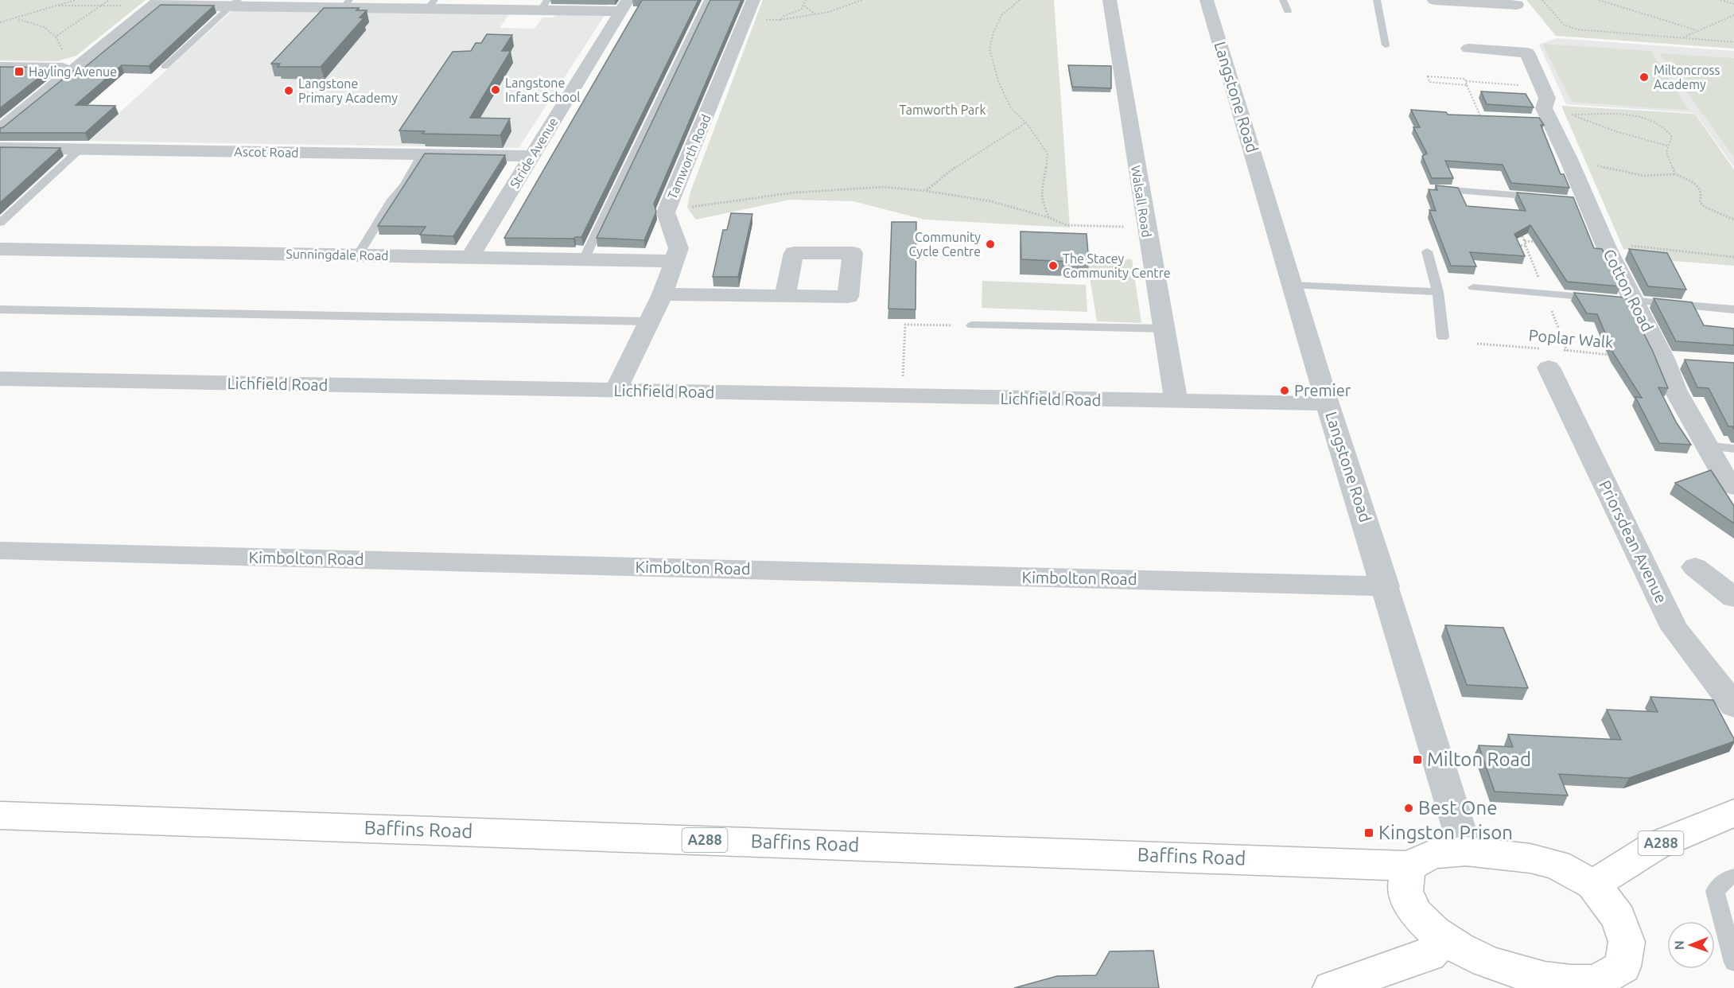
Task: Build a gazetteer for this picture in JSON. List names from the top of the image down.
{
  "streets": {
    "main road": ["Baffins Road", "A288"],
    "street": [
      "Langstone Road",
      "Ascot Road",
      "Stride Avenue",
      "Tamworth Road",
      "Walsall Road",
      "Sunningdale Road",
      "Cotton Road",
      "Lichfield Road",
      "Priorsdean Avenue",
      "Kimbolton Road"
    ],
    "path": ["Poplar Walk"]
  },
  "crossings": [
    ["Langstone Road", "Lichfield Road"],
    ["Langstone Road", "Kimbolton Road"],
    ["Ascot Road", "Stride Avenue"],
    ["Stride Avenue", "Sunningdale Road"],
    ["Tamworth Road", "Sunningdale Road"],
    ["Tamworth Road", "Lichfield Road"],
    ["Walsall Road", "Lichfield Road"],
    ["Poplar Walk", "Priorsdean Avenue"]
  ],
  "parks": ["Tamworth Park"],
  "places": {
    "transit": ["Hayling Avenue", "Milton Road", "Kingston Prison"],
    "other": [
      "Miltoncross Academy",
      "Langstone Infant School",
      "Langstone Primary Academy",
      "Community Cycle Centre",
      "The Stacey Community Centre",
      "Premier",
      "Best One"
    ]
  },
  "north": "left"
}
